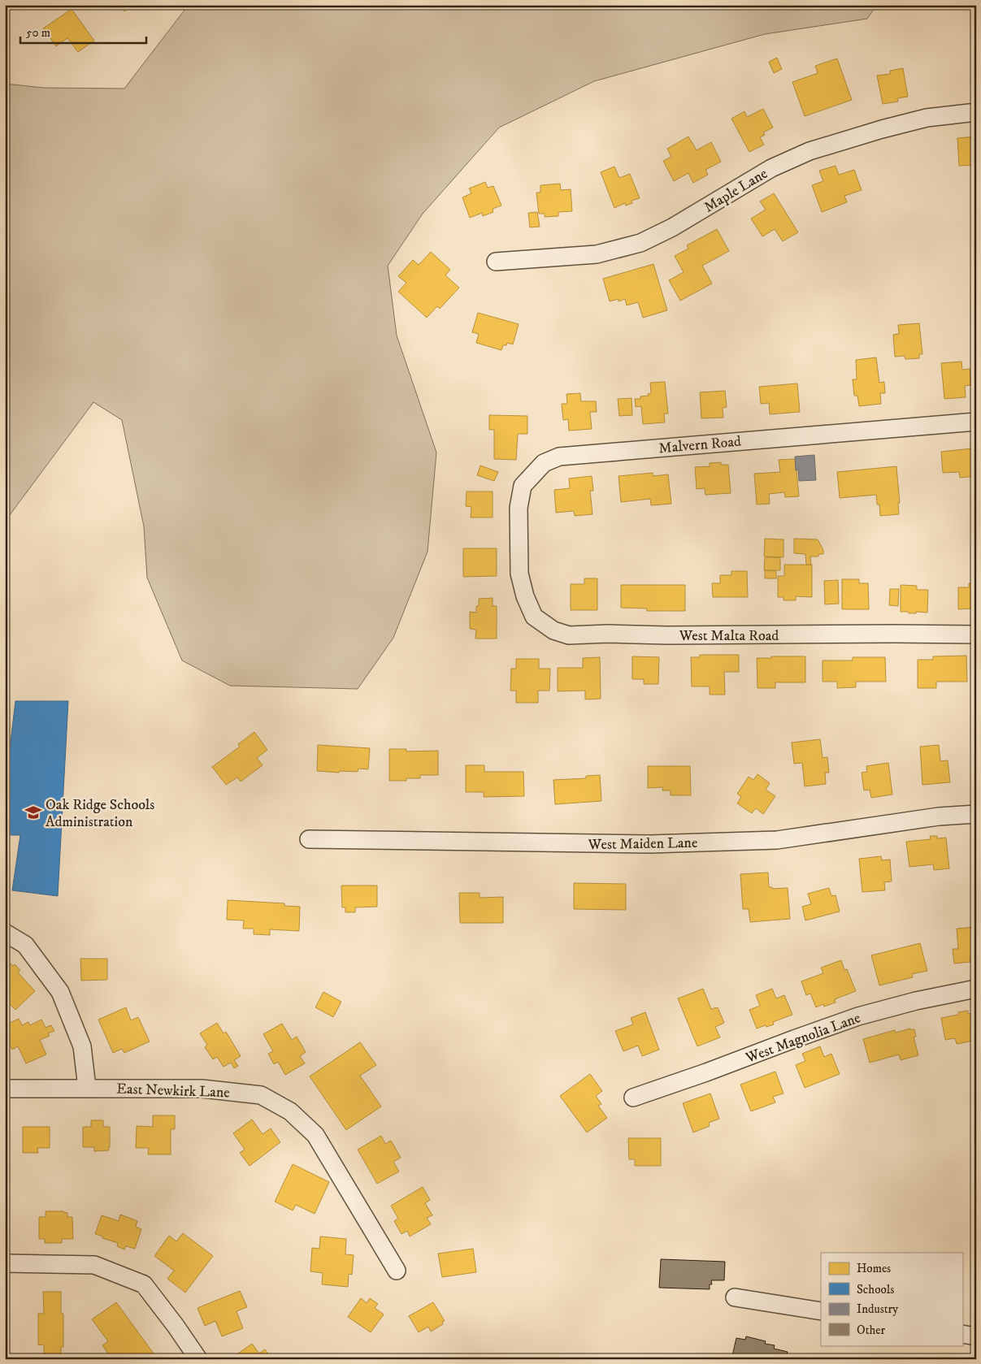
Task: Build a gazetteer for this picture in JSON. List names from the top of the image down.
{
  "streets": {
    "street": [
      "Maple Lane",
      "Malvern Road",
      "West Malta Road",
      "West Maiden Lane",
      "West Magnolia Lane",
      "East Newkirk Lane"
    ]
  },
  "crossings": [
    ["Malvern Road", "West Malta Road"]
  ],
  "places": {
    "school or university": ["Oak Ridge Schools Administration"]
  },
  "legend": [
    "Homes",
    "Schools",
    "Industry",
    "Other"
  ],
  "scale_bar": "50 m"
}
